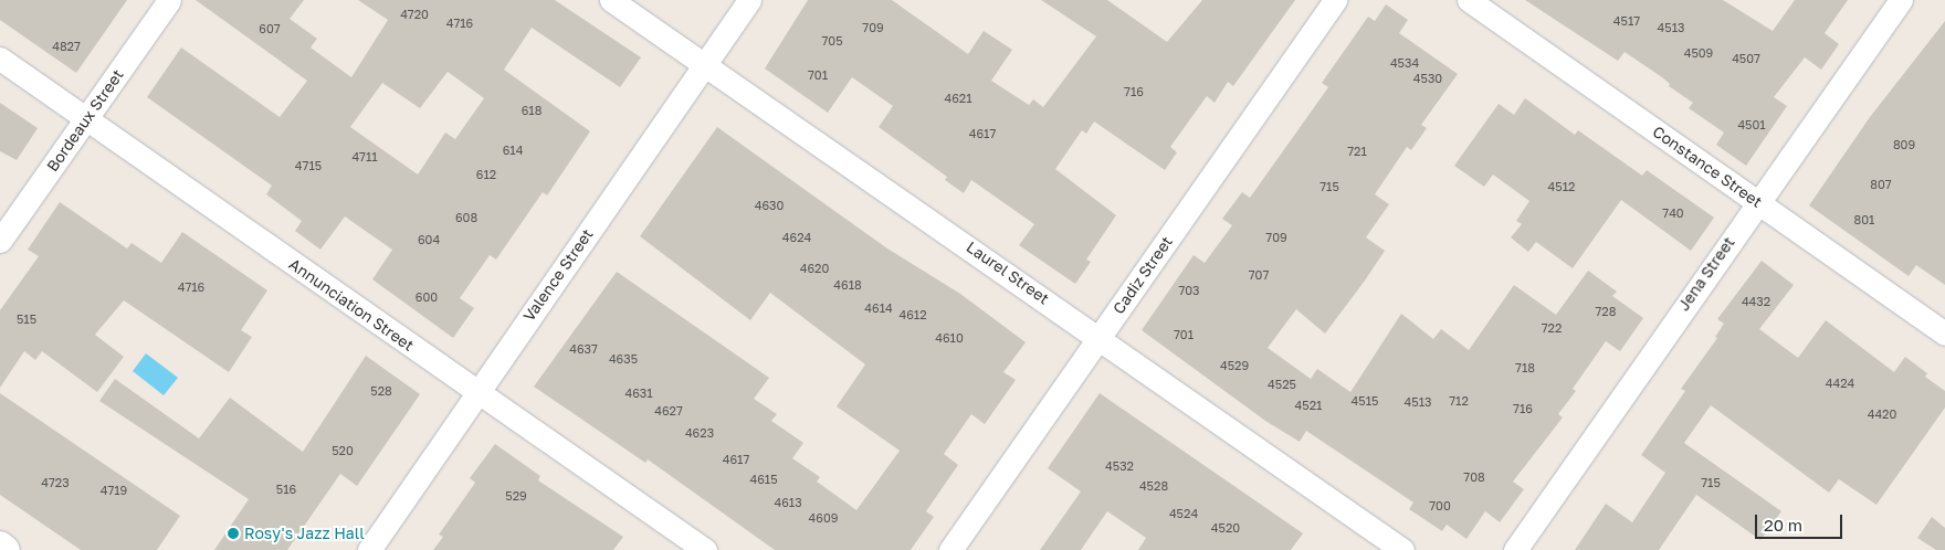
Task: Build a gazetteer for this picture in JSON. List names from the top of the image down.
{
  "streets": {
    "street": [
      "Bordeaux Street",
      "Constance Street",
      "Laurel Street",
      "Jena Street",
      "Valence Street",
      "Cadiz Street",
      "Annunciation Street"
    ]
  },
  "crossings": [
    ["Bordeaux Street", "Annunciation Street"],
    ["Constance Street", "Jena Street"],
    ["Laurel Street", "Valence Street"],
    ["Laurel Street", "Cadiz Street"],
    ["Valence Street", "Annunciation Street"]
  ],
  "places": ["Rosy's Jazz Hall"],
  "house_numbers": [
    "4720",
    "4517",
    "4716",
    "709",
    "4513",
    "607",
    "705",
    "4827",
    "4509",
    "4507",
    "4534",
    "701",
    "4530",
    "716",
    "4621",
    "618",
    "4501",
    "4617",
    "809",
    "614",
    "721",
    "4711",
    "4715",
    "612",
    "807",
    "715",
    "4512",
    "4630",
    "740",
    "608",
    "801",
    "4624",
    "709",
    "604",
    "4620",
    "707",
    "4618",
    "4716",
    "703",
    "600",
    "4432",
    "4614",
    "728",
    "4612",
    "515",
    "722",
    "701",
    "4610",
    "4637",
    "4635",
    "4529",
    "718",
    "4424",
    "4525",
    "528",
    "4631",
    "4515",
    "712",
    "4513",
    "4521",
    "716",
    "4627",
    "4420",
    "4623",
    "520",
    "4617",
    "4532",
    "708",
    "4615",
    "4723",
    "715",
    "4528",
    "516",
    "4719",
    "529",
    "4613",
    "700",
    "4524",
    "4609",
    "4520"
  ],
  "scale_bar": "20 m"
}
